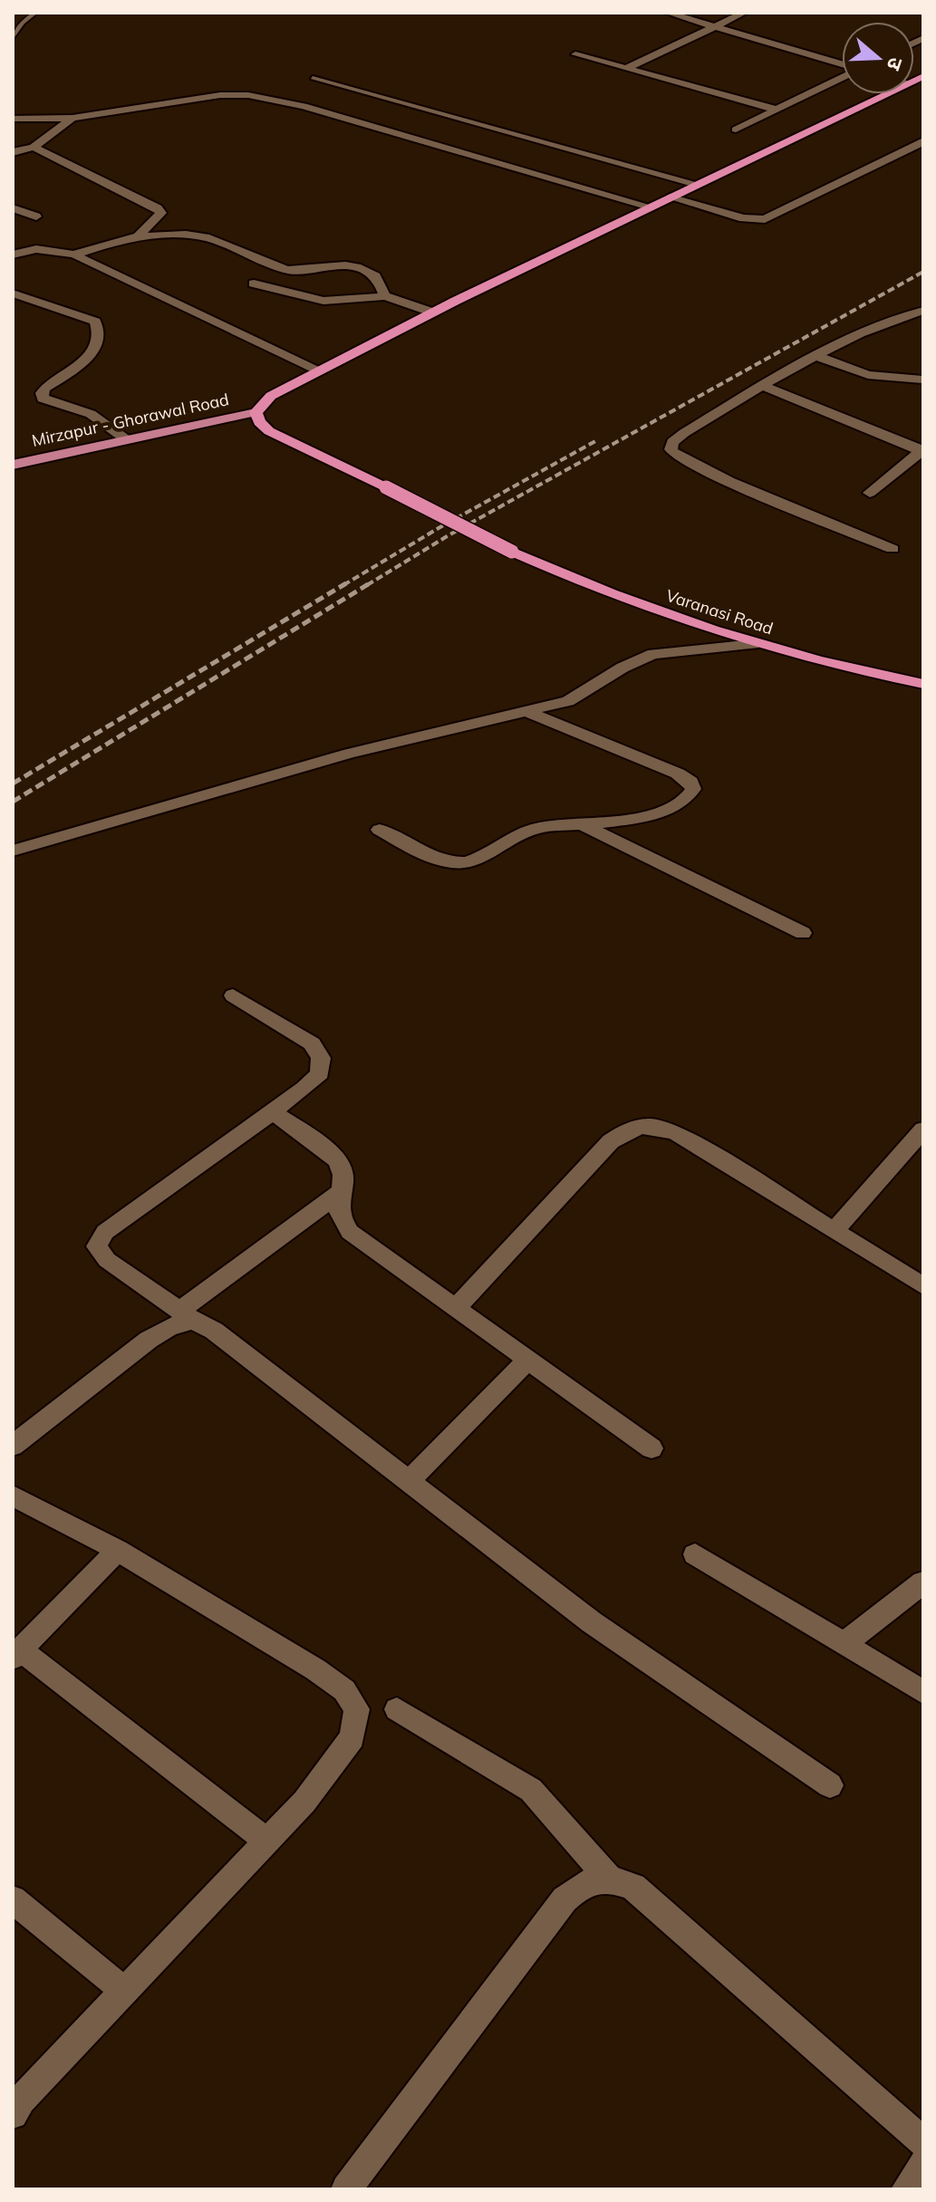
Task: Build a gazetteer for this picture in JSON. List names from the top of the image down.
{
  "streets": {
    "highway": ["Varanasi Road"],
    "main road": ["Mirzapur - Ghorawal Road"]
  },
  "crossings": [
    ["Mirzapur - Ghorawal Road", "Varanasi Road"]
  ],
  "north": "right"
}
